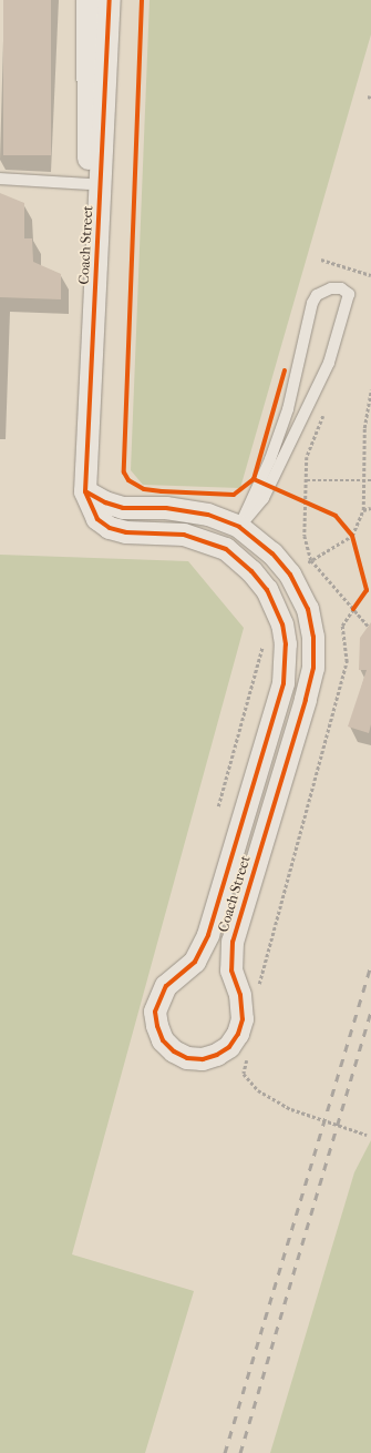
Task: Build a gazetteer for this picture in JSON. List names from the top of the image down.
{
  "streets": {
    "street": ["Coach Street"]
  }
}
